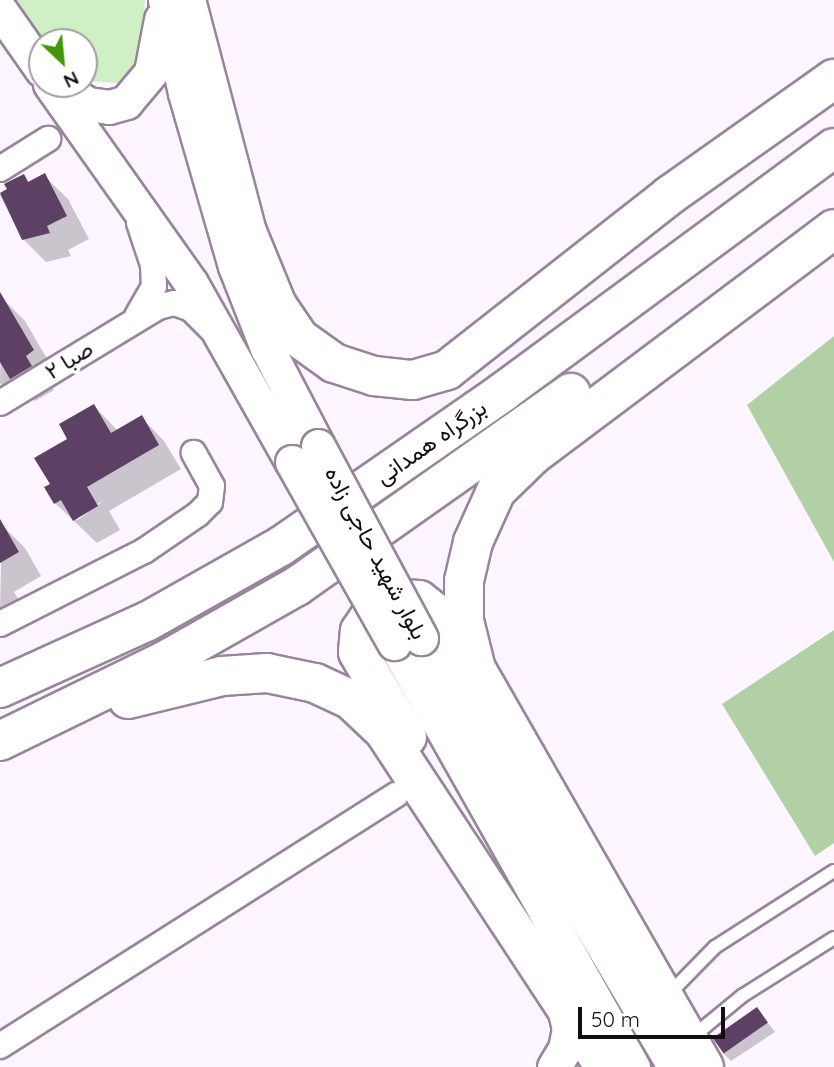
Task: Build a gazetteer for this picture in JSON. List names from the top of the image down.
{
  "streets": {
    "highway": ["بزرگراه همدانی"],
    "main road": ["بلوار شهید حاجی زاده"],
    "street": ["صبا ۲"]
  },
  "scale_bar": "50 m",
  "north": "bottom right"
}
